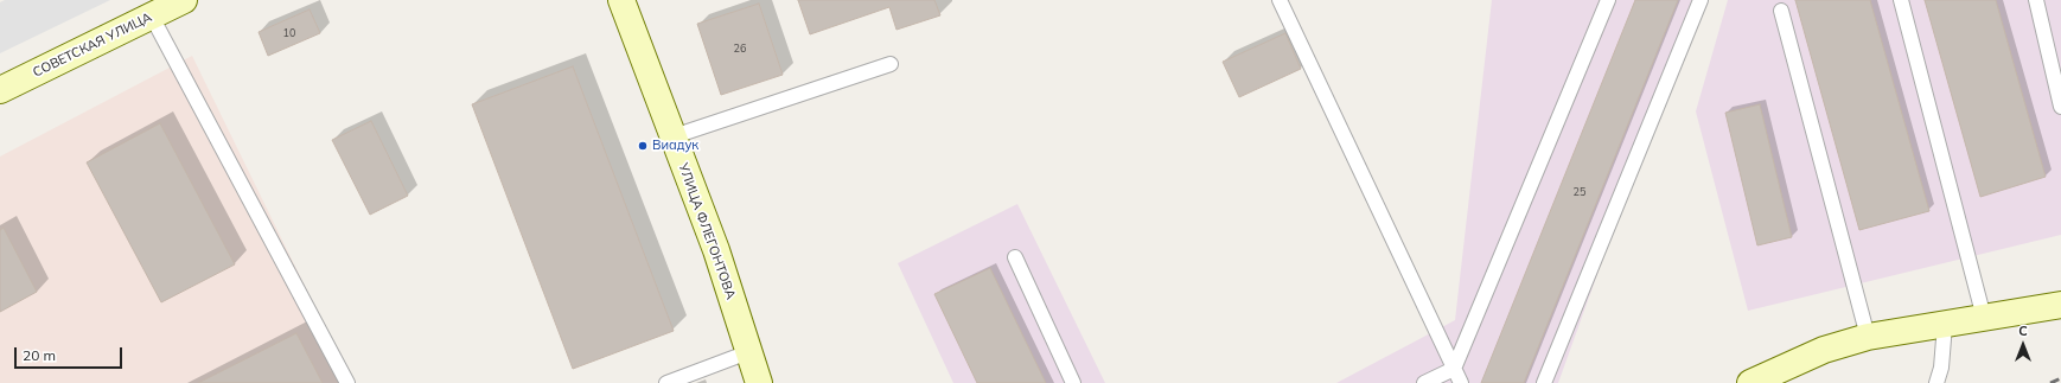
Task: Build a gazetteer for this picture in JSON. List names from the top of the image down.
{
  "streets": {
    "main road": ["СОВЕТСКАЯ УЛИЦА", "УЛИЦА ФЛЕГОНТОВА"]
  },
  "places": ["Виадук"],
  "house_numbers": ["10", "26", "25"],
  "scale_bar": "20 m",
  "north": "top"
}
